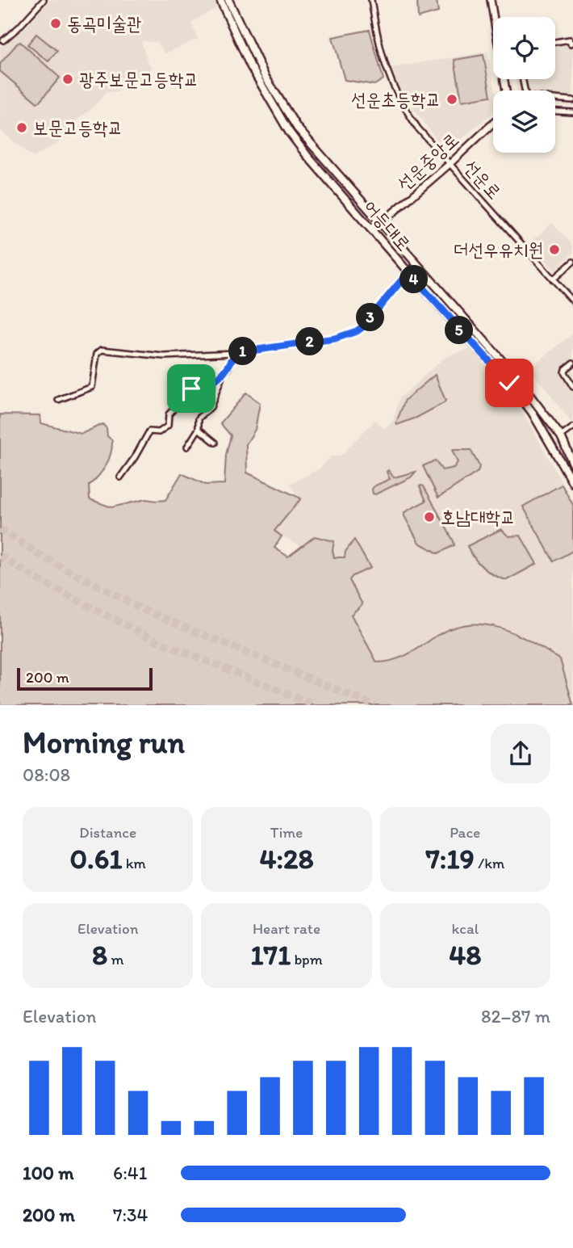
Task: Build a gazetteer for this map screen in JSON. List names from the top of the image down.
{
  "streets": {
    "main road": ["어등대로"],
    "street": ["선운중앙로", "선운로"]
  },
  "crossings": [
    ["선운중앙로", "선운로"],
    ["선운중앙로", "어등대로"]
  ],
  "places": [
    "동곡미술관",
    "광주보문고등학교",
    "선운초등학교",
    "보문고등학교",
    "더선우유치원",
    "호남대학교"
  ],
  "scale_bar": "200 m",
  "page": {
    "pins": [
      "4",
      "3",
      "5",
      "2",
      "1"
    ],
    "scale": "200 m",
    "heading": ["Morning run", "08:08"],
    "stats": [
      ["Distance", "0.61 km"],
      ["Time", "4:28"],
      ["Pace", "7:19 /km"],
      ["Elevation", "8 m"],
      ["Heart rate", "171 bpm"],
      ["kcal", "48"]
    ],
    "chart": ["Elevation", "82–87 m"],
    "list": [
      {
        "name": "100 m",
        "note": "6:41"
      },
      {
        "name": "200 m",
        "note": "7:34"
      }
    ]
  }
}
